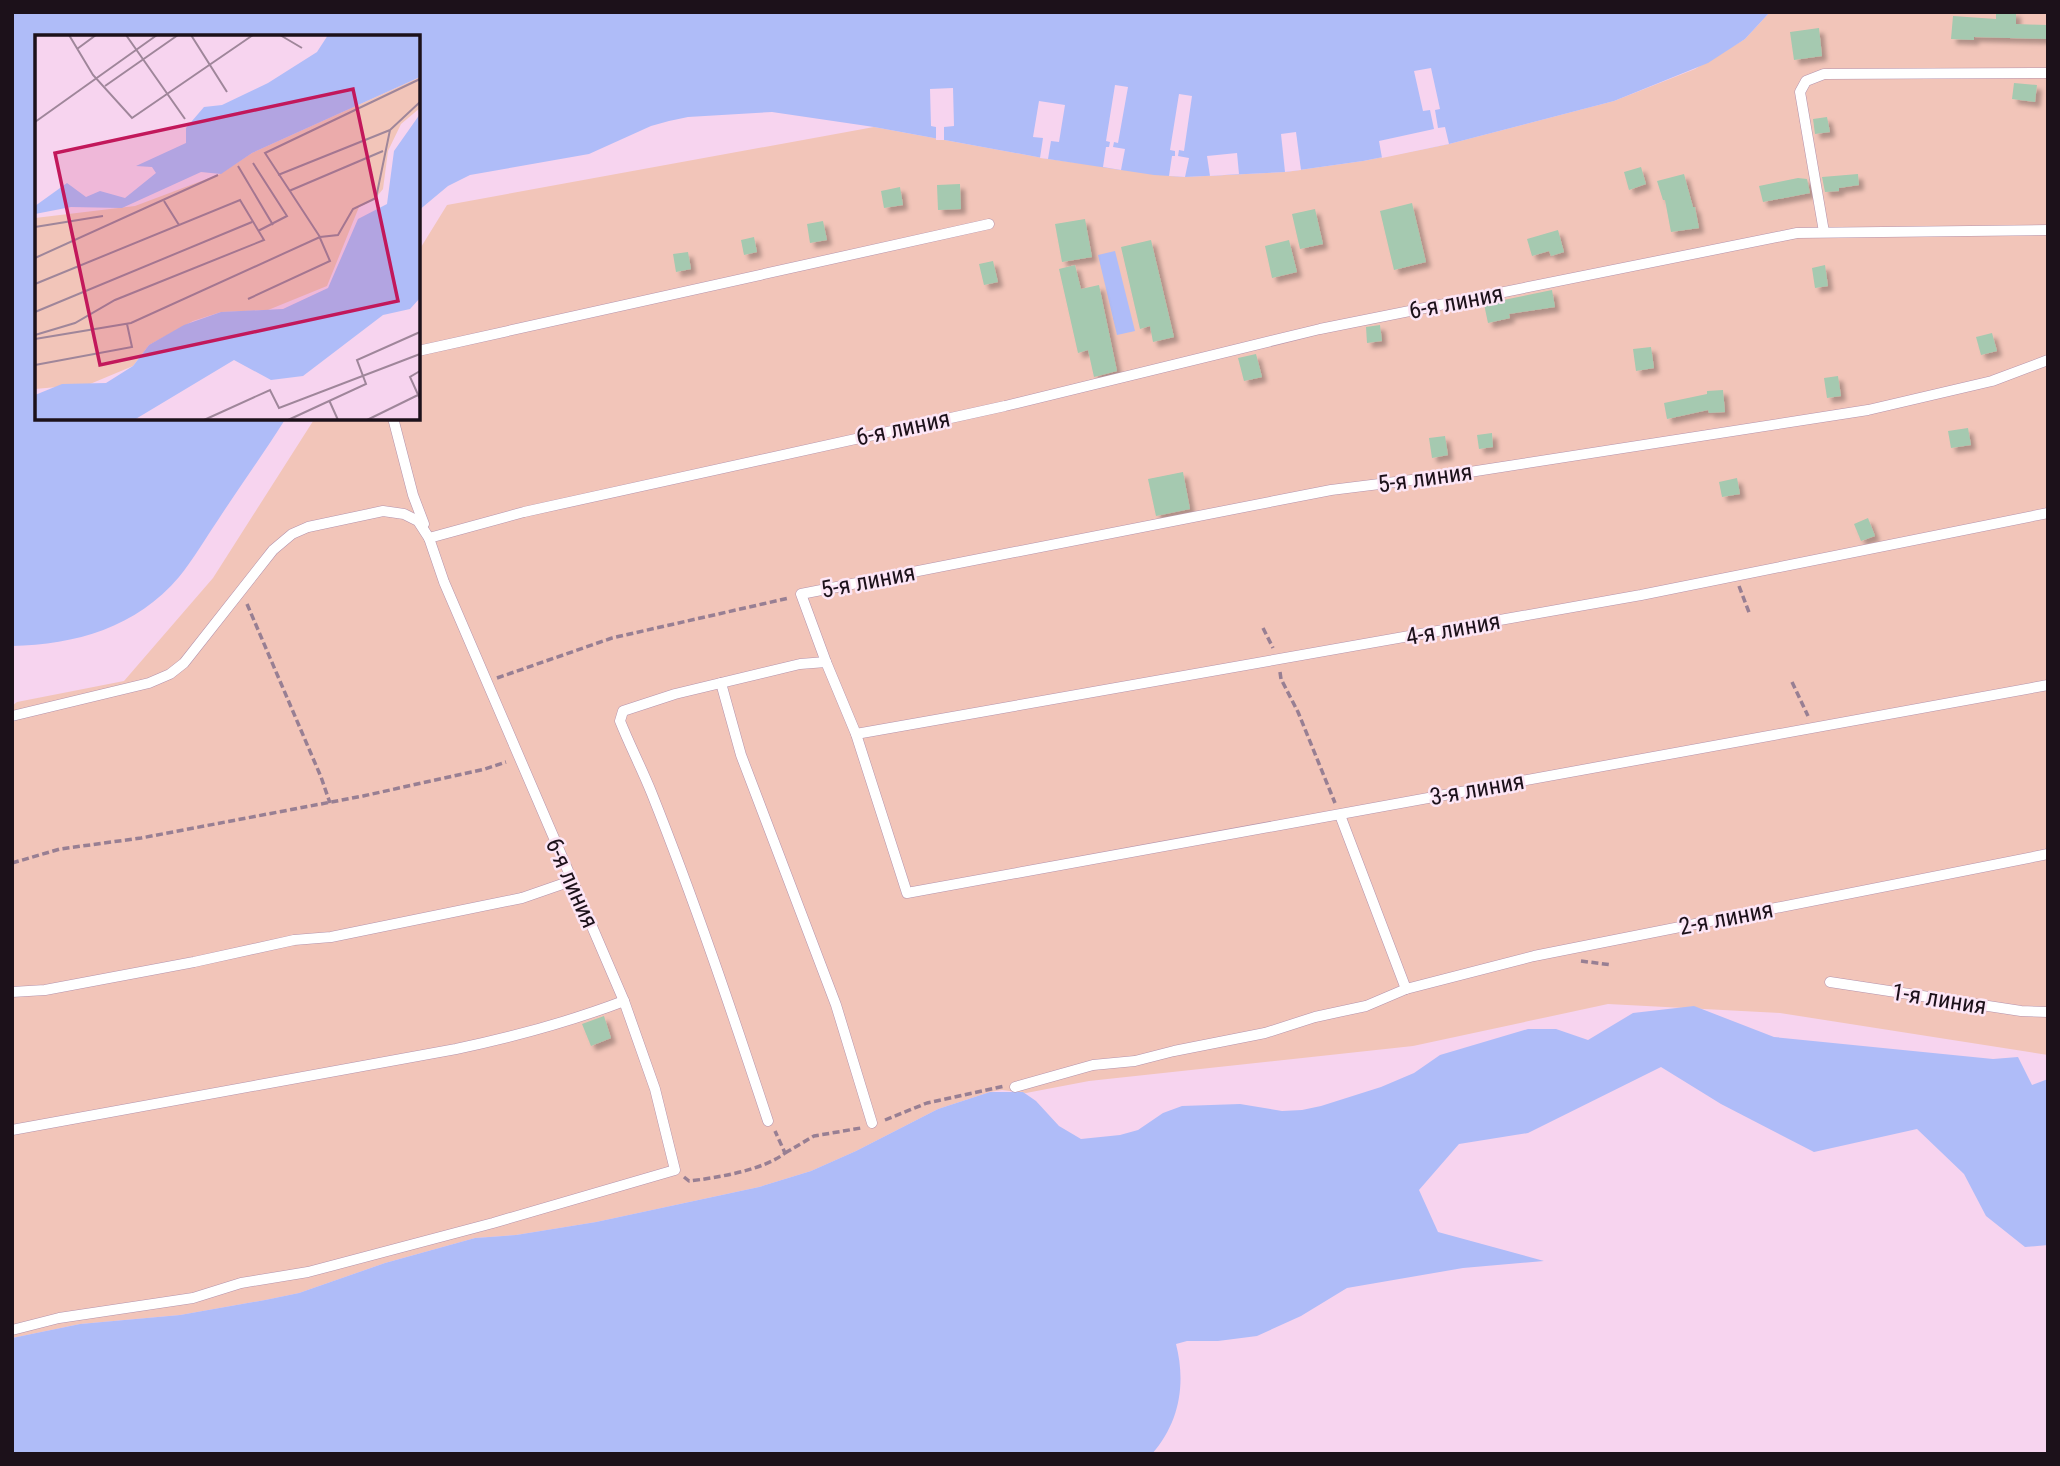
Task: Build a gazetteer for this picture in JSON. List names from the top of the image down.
{
  "streets": {
    "lane": [
      "6-я линия",
      "5-я линия",
      "4-я линия",
      "3-я линия",
      "2-я линия",
      "1-я линия"
    ]
  },
  "crossings": [
    ["4-я линия", "3-я линия"]
  ]
}
